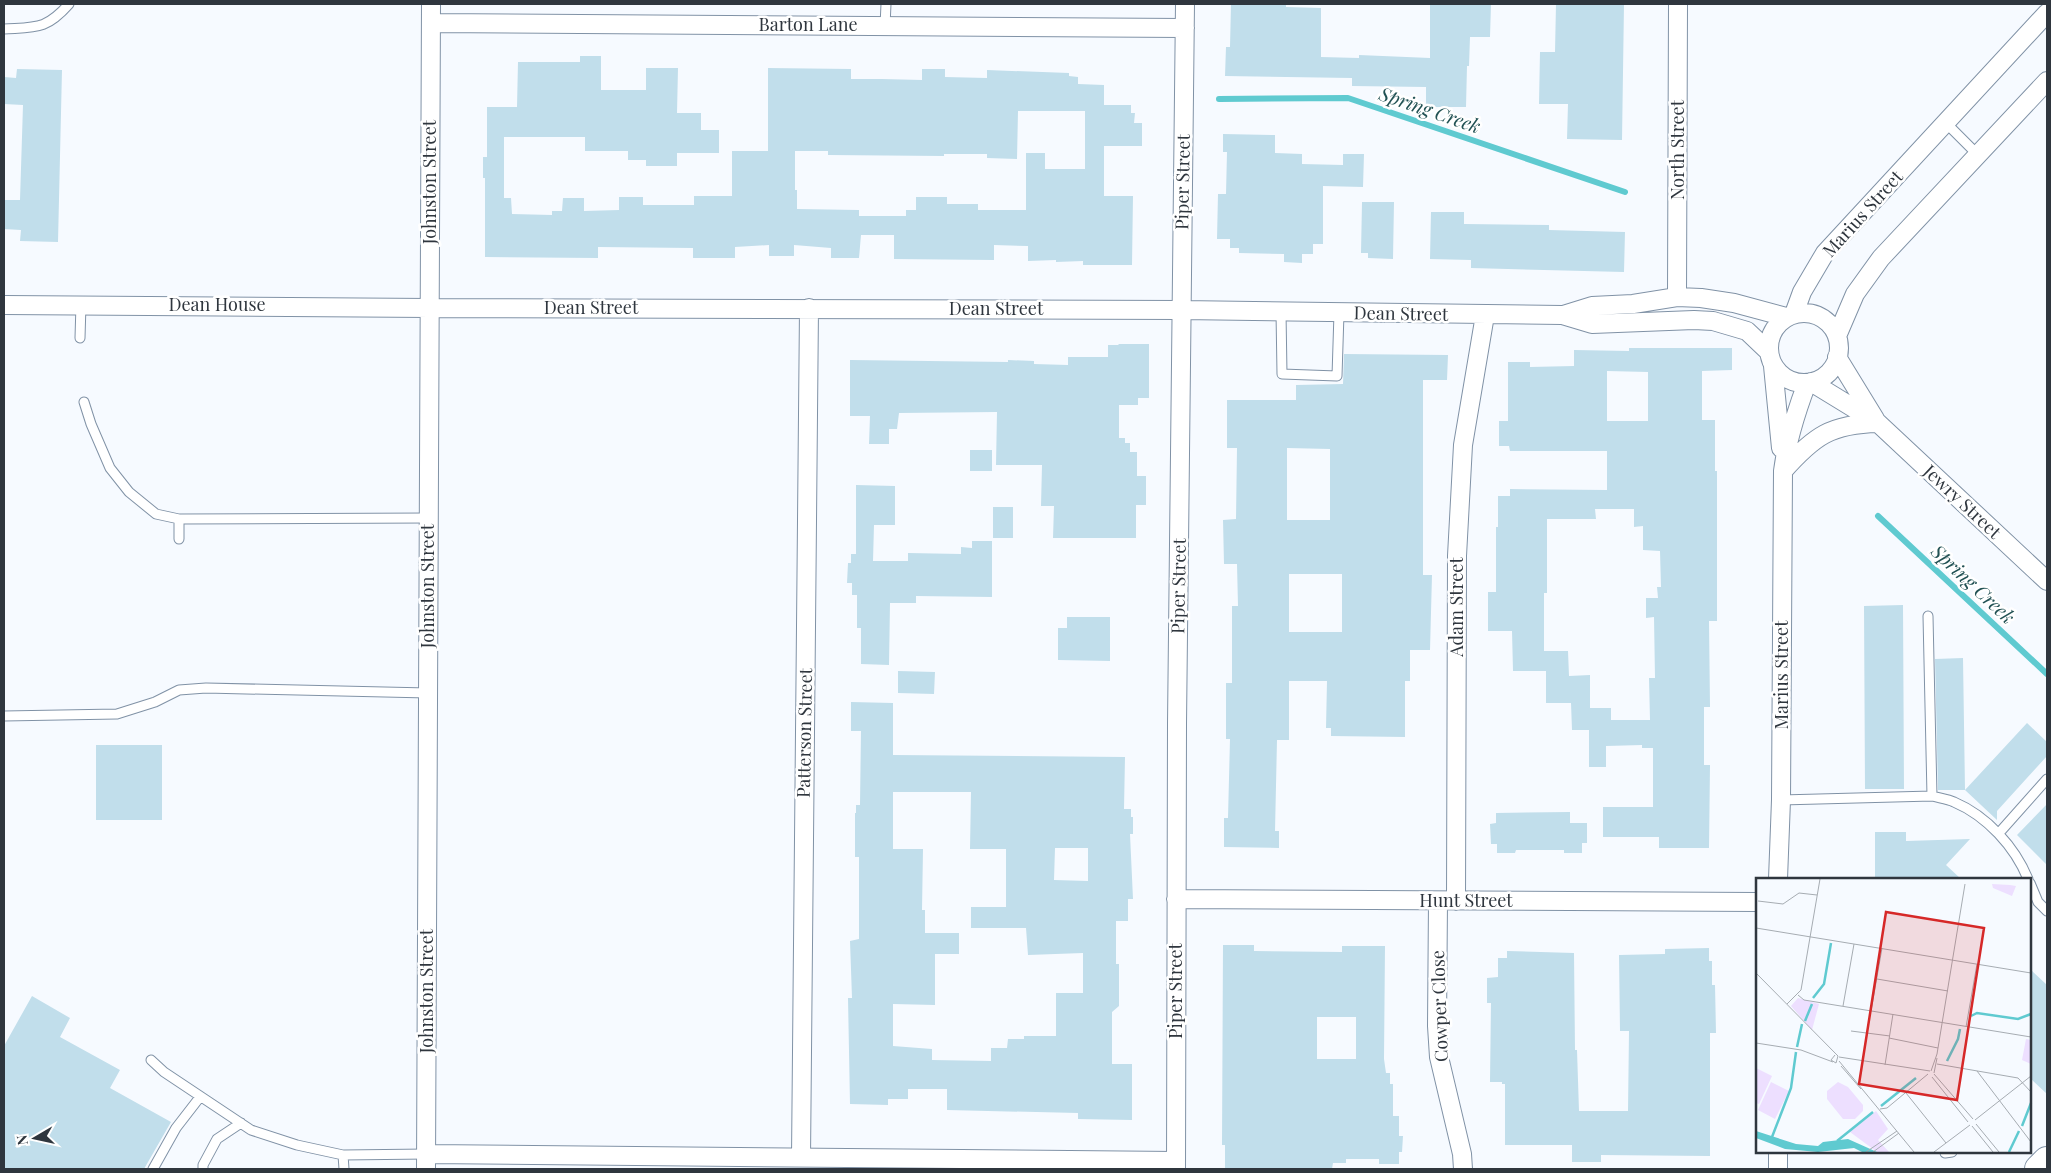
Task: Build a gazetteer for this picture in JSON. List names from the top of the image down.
{
  "streets": {
    "street": [
      "Barton Lane",
      "North Street",
      "Johnston Street",
      "Piper Street",
      "Marius Street",
      "Dean House",
      "Dean Street",
      "Jewry Street",
      "Adam Street",
      "Patterson Street",
      "Hunt Street",
      "Cowper Close"
    ]
  },
  "crossings": [
    ["Barton Lane", "Johnston Street"],
    ["Barton Lane", "Piper Street"],
    ["North Street", "Dean Street"],
    ["Johnston Street", "Dean House"],
    ["Johnston Street", "Dean Street"],
    ["Piper Street", "Dean Street"],
    ["Piper Street", "Hunt Street"],
    ["Marius Street", "Dean Street"],
    ["Marius Street", "Jewry Street"],
    ["Dean House", "Dean Street"],
    ["Dean Street", "Jewry Street"],
    ["Dean Street", "Adam Street"],
    ["Dean Street", "Patterson Street"],
    ["Adam Street", "Hunt Street"],
    ["Hunt Street", "Cowper Close"]
  ],
  "water": ["Spring Creek"],
  "north": "left"
}
